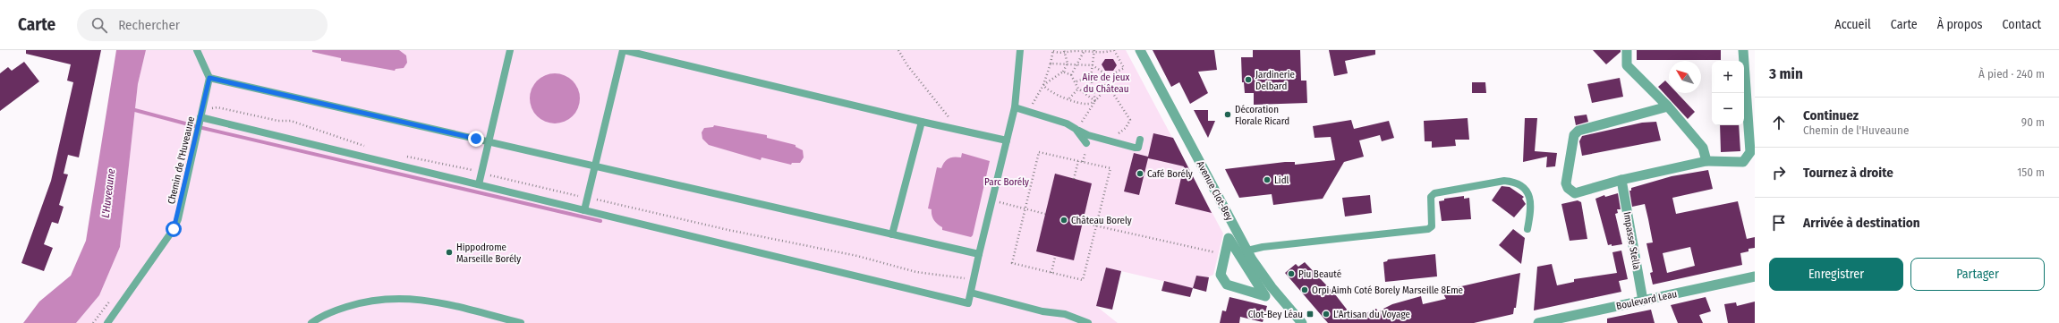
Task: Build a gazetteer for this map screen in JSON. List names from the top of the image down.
{
  "streets": {
    "street": ["Avenue Clot-Bey", "Impasse Stella", "Boulevard Leau"],
    "lane": ["Chemin de l'Huveaune"]
  },
  "crossings": [
    ["Impasse Stella", "Boulevard Leau"]
  ],
  "water": ["L'Huveaune"],
  "parks": ["Aire de jeux du Château", "Parc Borély"],
  "places": {
    "other": [
      "Jardinerie Delbard",
      "Décoration Florale Ricard",
      "Café Borély",
      "Lidl",
      "Château Borely",
      "Hippodrome Marseille Borély",
      "Piu Beauté",
      "Orpi Aimh Coté Borely Marseille 8Eme",
      "L'Artisan du Voyage"
    ],
    "transit": ["Clot-Bey Léau"]
  },
  "north": "top left",
  "page": {
    "header": "Carte",
    "search": "Rechercher",
    "nav": [
      "Accueil",
      "Carte",
      "À propos",
      "Contact"
    ],
    "heading": ["3 min", "À pied · 240 m"],
    "map_buttons": ["+", "−"],
    "list": [
      ["Continuez", "Chemin de l'Huveaune", "90 m"],
      ["Tournez à droite", "150 m"],
      "Arrivée à destination"
    ],
    "buttons": ["Enregistrer", "Partager"]
  }
}
